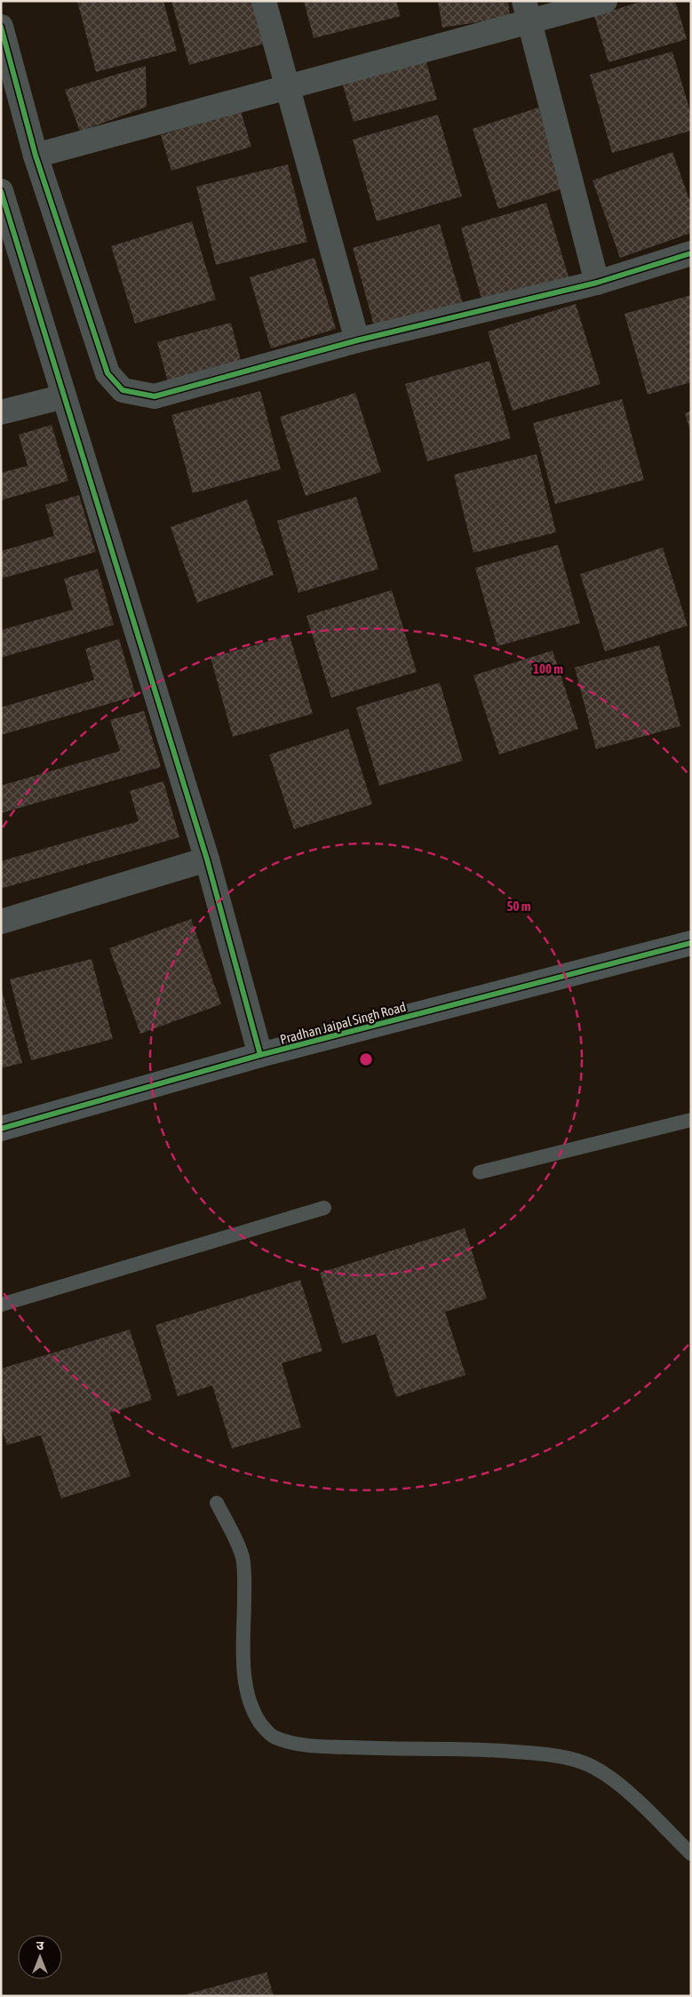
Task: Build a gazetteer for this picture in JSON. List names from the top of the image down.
{
  "streets": {
    "street": ["Pradhan Jaipal Singh Road"]
  },
  "north": "top",
  "rings": ["100 m", "50 m"]
}
